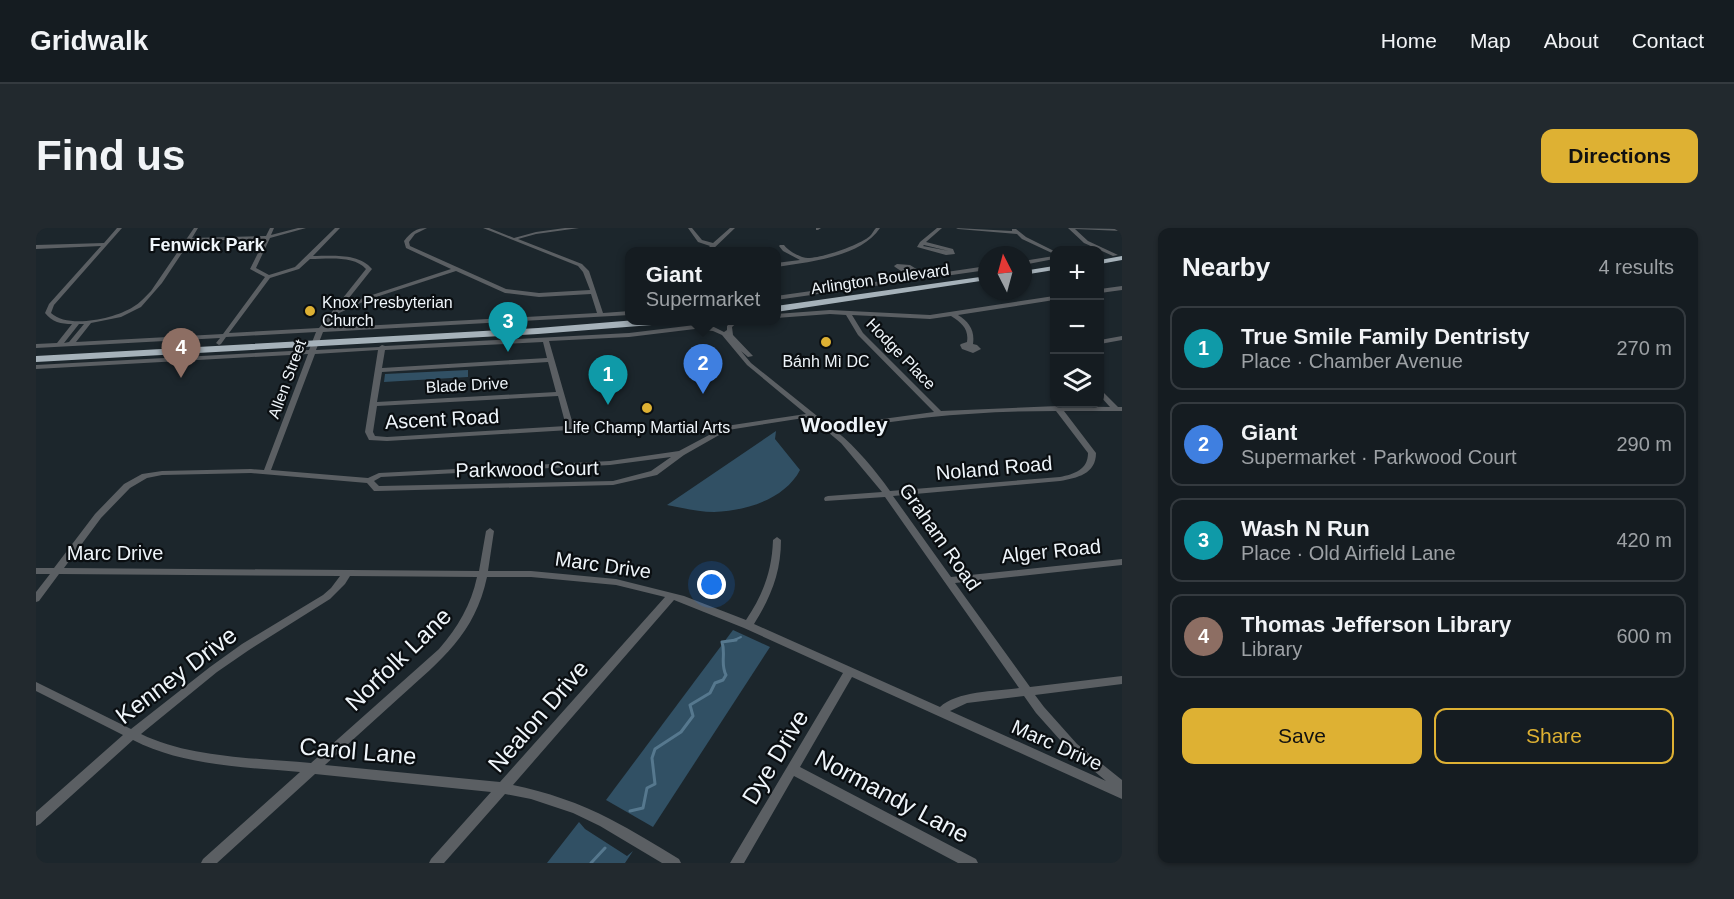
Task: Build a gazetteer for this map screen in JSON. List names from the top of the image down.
{
  "streets": {
    "highway": ["Arlington Boulevard"],
    "street": [
      "Hodge Place",
      "Allen Street",
      "Blade Drive",
      "Ascent Road",
      "Noland Road",
      "Parkwood Court",
      "Graham Road",
      "Alger Road",
      "Marc Drive",
      "Norfolk Lane",
      "Kenney Drive",
      "Nealon Drive",
      "Carol Lane",
      "Dye Drive",
      "Normandy Lane"
    ]
  },
  "crossings": [
    ["Allen Street", "Parkwood Court"],
    ["Blade Drive", "Ascent Road"],
    ["Noland Road", "Graham Road"],
    ["Parkwood Court", "Graham Road"],
    ["Parkwood Court", "Marc Drive"],
    ["Graham Road", "Alger Road"],
    ["Marc Drive", "Norfolk Lane"],
    ["Marc Drive", "Kenney Drive"],
    ["Marc Drive", "Nealon Drive"],
    ["Marc Drive", "Dye Drive"],
    ["Norfolk Lane", "Carol Lane"],
    ["Kenney Drive", "Carol Lane"],
    ["Nealon Drive", "Carol Lane"],
    ["Dye Drive", "Normandy Lane"]
  ],
  "districts": ["Fenwick Park", "Woodley"],
  "places": ["Knox Presbyterian Church", "Bánh Mì DC", "Life Champ Martial Arts"],
  "north": "top",
  "page": {
    "header": "Gridwalk",
    "nav": [
      "Home",
      "Map",
      "About",
      "Contact"
    ],
    "buttons": [
      "Directions",
      ["Save", "Share"]
    ],
    "title": "Find us",
    "heading": ["Nearby", "4 results"],
    "map_buttons": ["+", "−"],
    "popup": ["Giant", "Supermarket"],
    "pins": [
      "3",
      "4",
      "2",
      "1"
    ],
    "list": [
      {
        "mark": "1",
        "name": "True Smile Family Dentristy",
        "note": "Place · Chamber Avenue",
        "value": "270 m"
      },
      {
        "mark": "2",
        "name": "Giant",
        "note": "Supermarket · Parkwood Court",
        "value": "290 m"
      },
      {
        "mark": "3",
        "name": "Wash N Run",
        "note": "Place · Old Airfield Lane",
        "value": "420 m"
      },
      {
        "mark": "4",
        "name": "Thomas Jefferson Library",
        "note": "Library",
        "value": "600 m"
      }
    ]
  }
}
